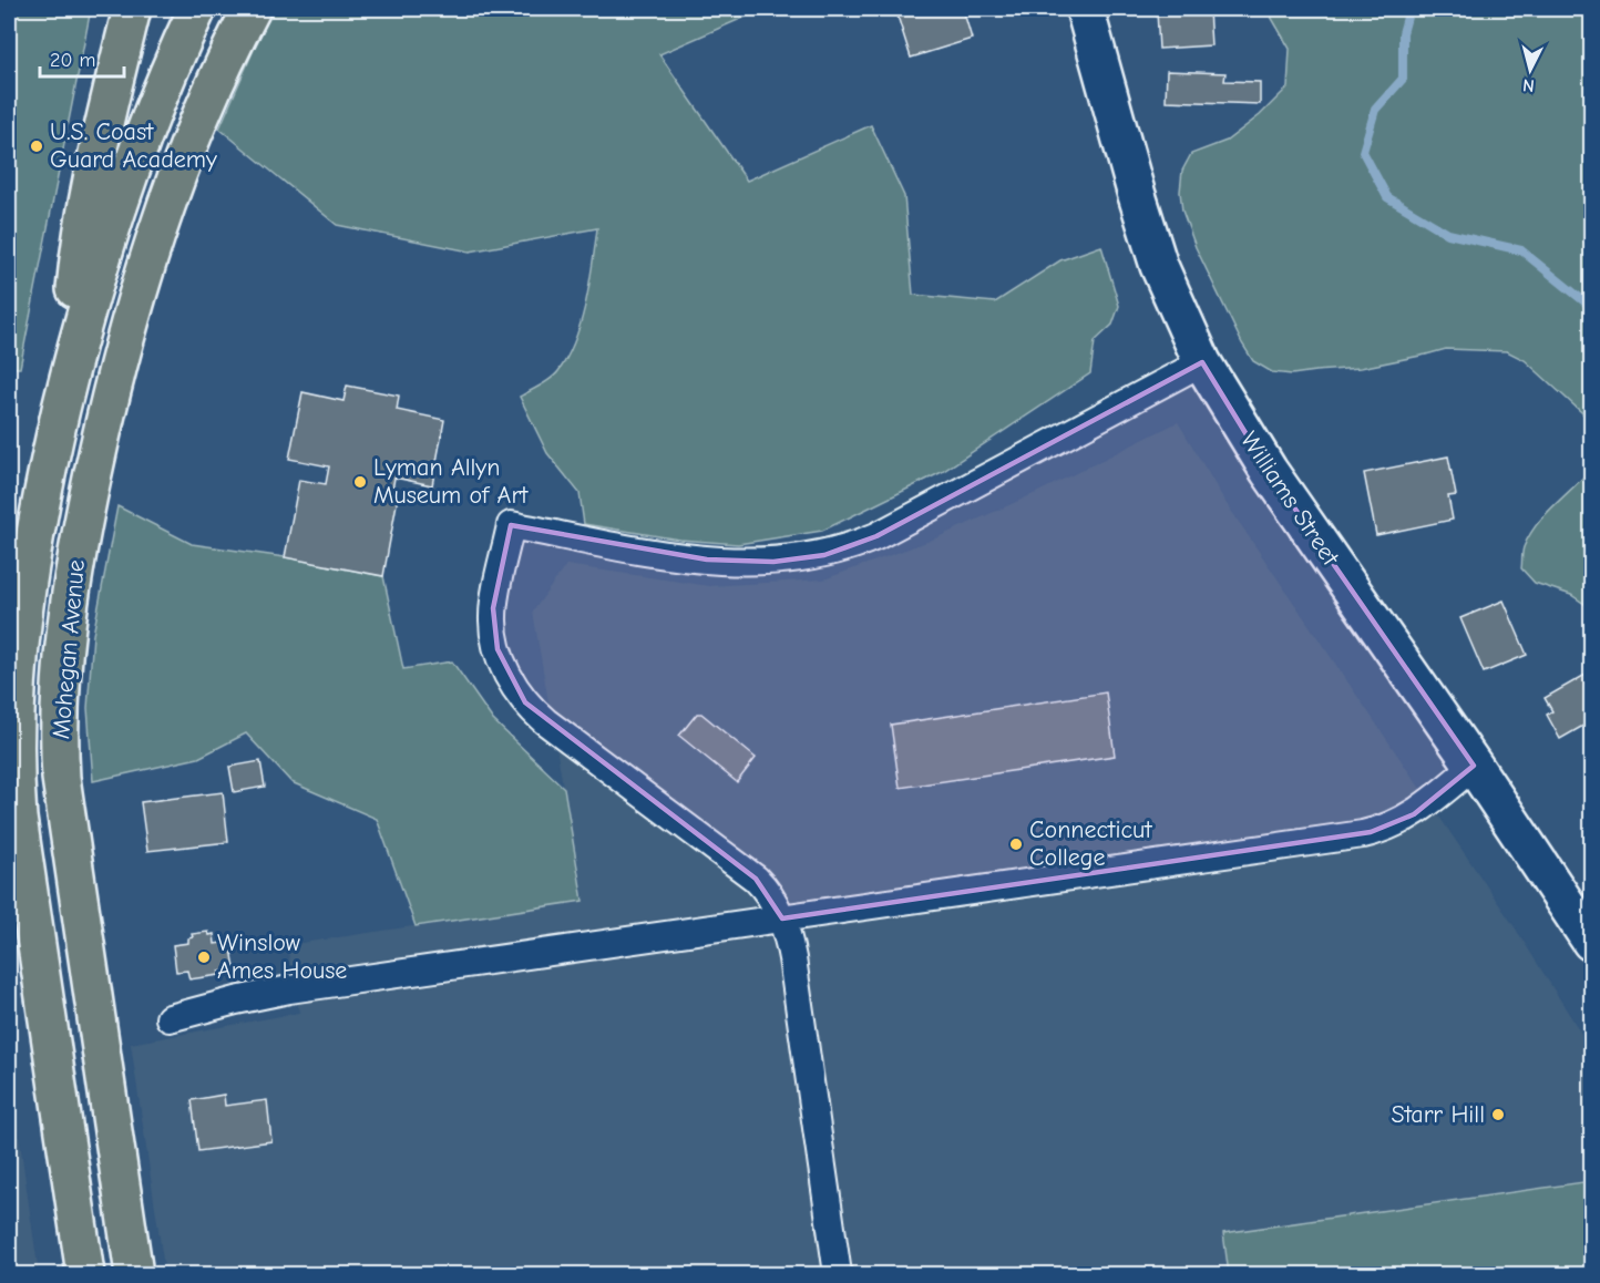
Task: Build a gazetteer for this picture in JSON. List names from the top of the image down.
{
  "streets": {
    "highway": ["Mohegan Avenue"],
    "street": ["Williams Street"]
  },
  "places": [
    "U.S. Coast Guard Academy",
    "Lyman Allyn Museum of Art",
    "Connecticut College",
    "Winslow Ames House",
    "Starr Hill"
  ],
  "scale_bar": "20 m",
  "north": "bottom"
}
